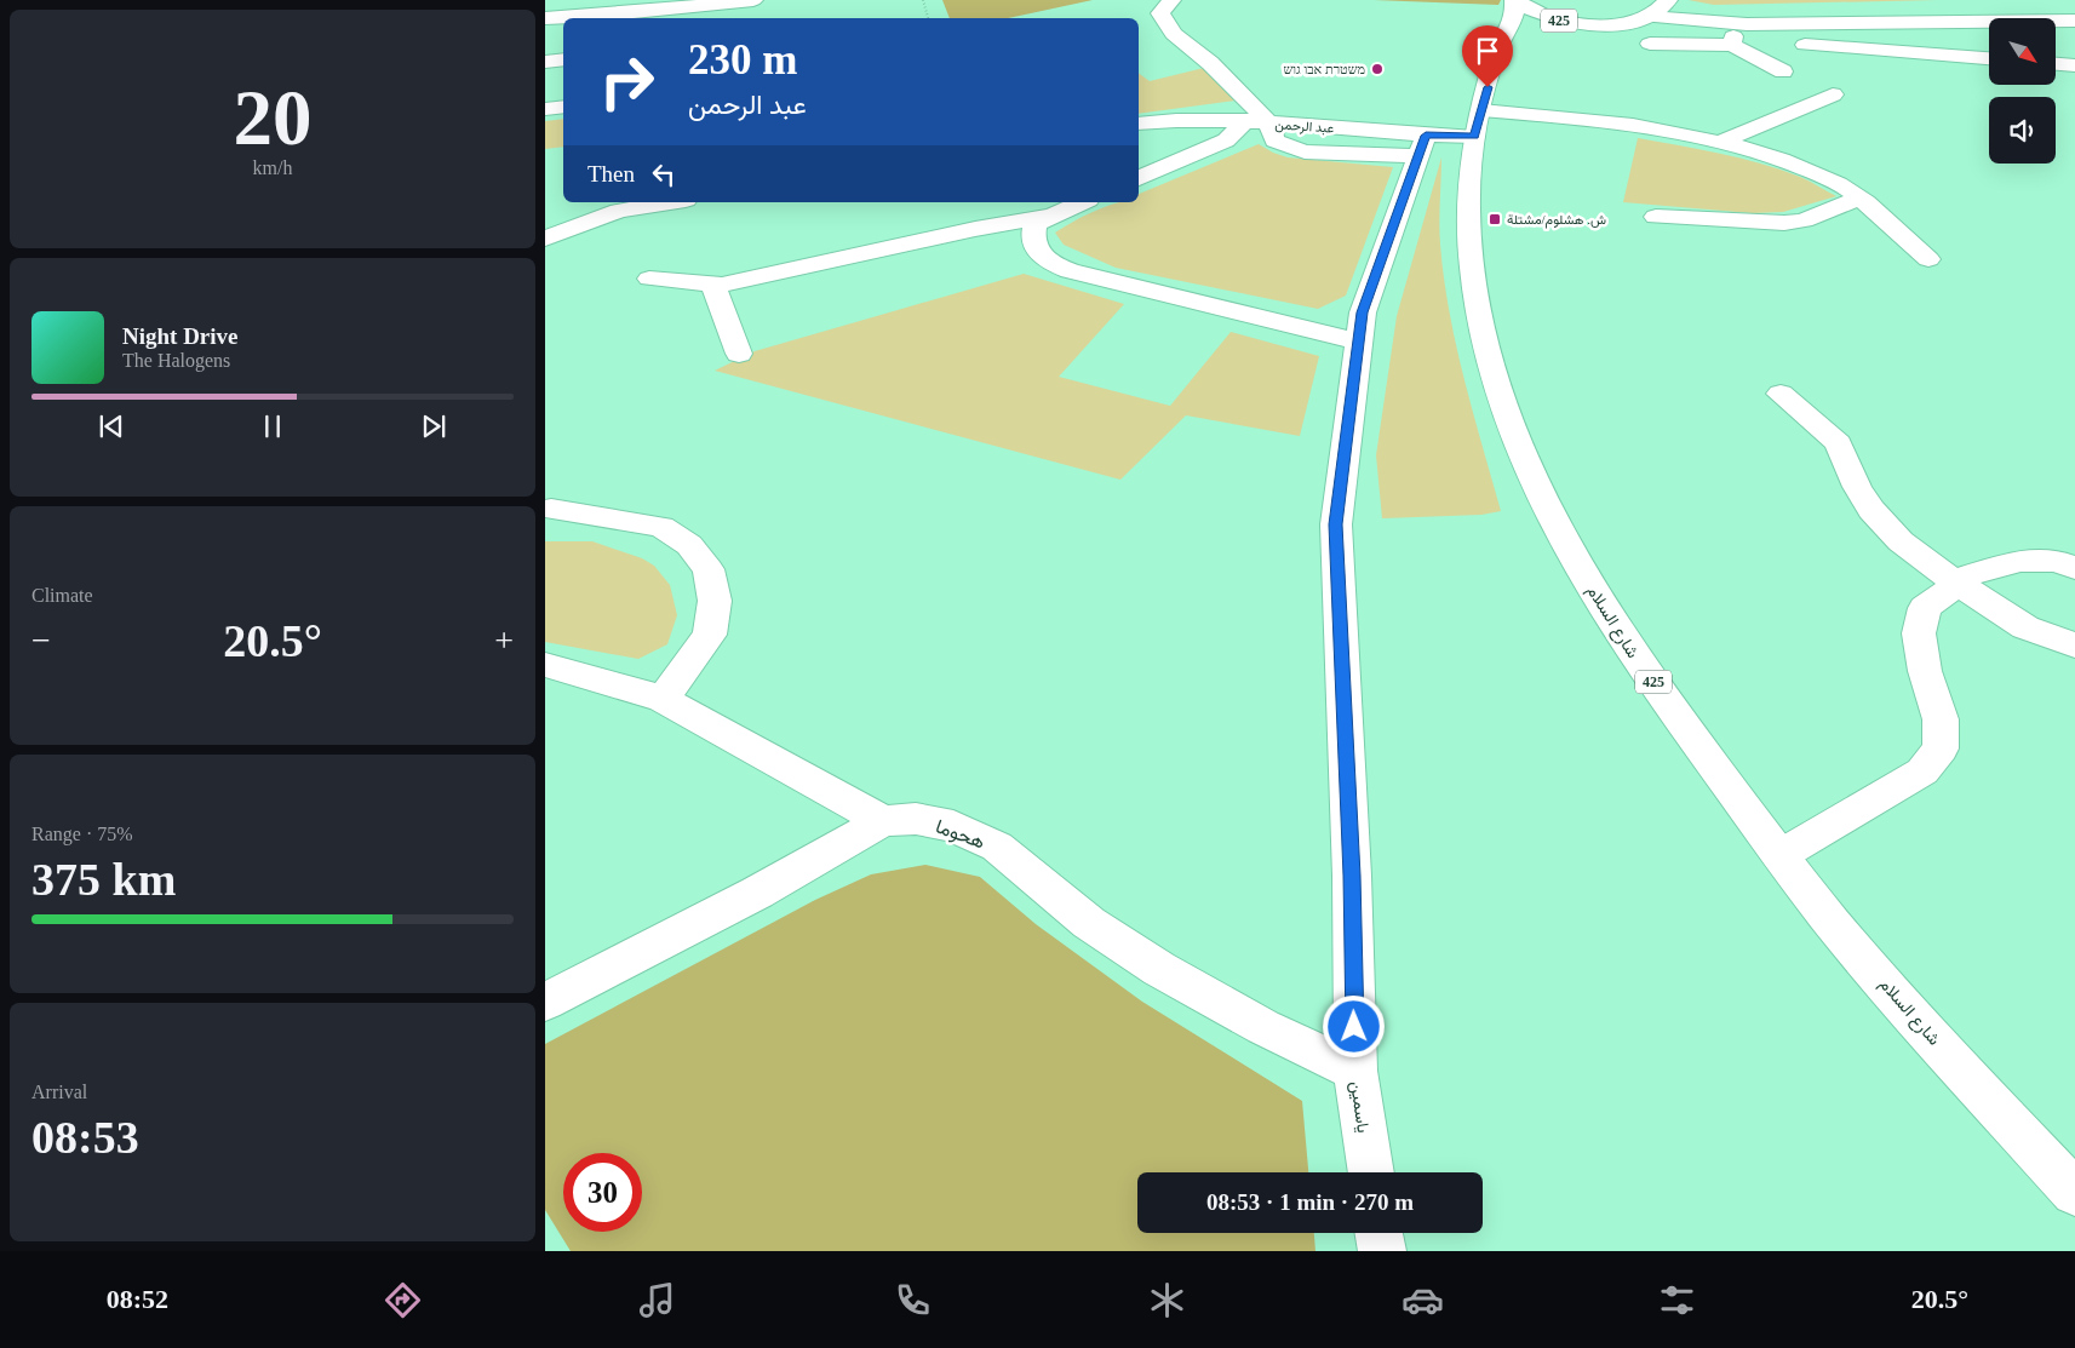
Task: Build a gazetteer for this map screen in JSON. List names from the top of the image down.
{
  "streets": {
    "street": [
      "425",
      "عبد الرحمن",
      "شارع السلام",
      "هحوما",
      "ياسمين"
    ]
  },
  "crossings": [
    ["425", "شارع السلام"],
    ["هحوما", "ياسمين"]
  ],
  "places": {
    "other": ["משטרת אבו גוש"],
    "transit": ["ش. هشلوم/مشتلة"]
  },
  "north": "bottom right",
  "page": {
    "tile": [
      ["20", "km/h"],
      "Climate",
      ["Range · 75%", "375 km"],
      ["Arrival", "08:53"]
    ],
    "turn": ["230 m", "عبد الرحمن"],
    "then": "Then",
    "song": ["Night Drive", "The Halogens"],
    "heat": ["−", "20.5°", "+"],
    "limit": "30",
    "trip": "08:53 · 1 min · 270 m",
    "tabs": ["08:52", "20.5°"]
  }
}
